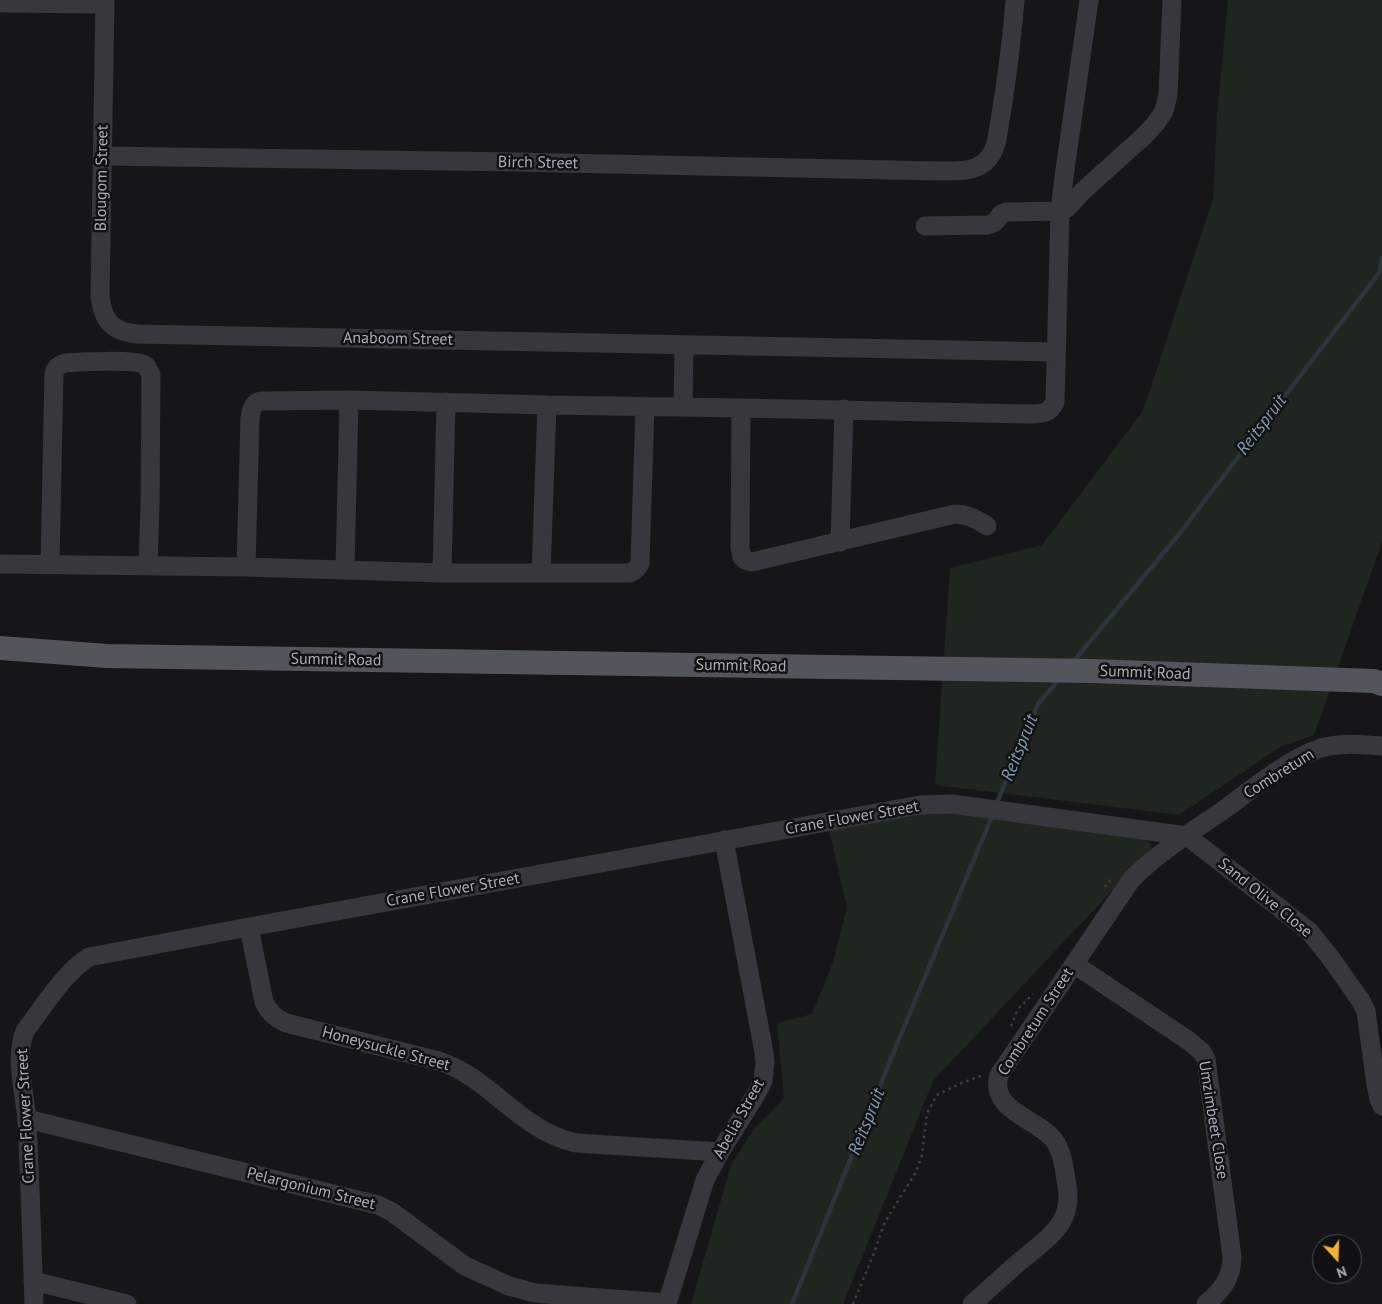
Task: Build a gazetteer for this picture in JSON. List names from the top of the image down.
{
  "streets": {
    "main road": ["Summit Road"],
    "street": [
      "Birch Street",
      "Blougom Street",
      "Anaboom Street",
      "Combretum",
      "Crane Flower Street",
      "Sand Olive Close",
      "Combretum Street",
      "Honeysuckle Street",
      "Abelia Street",
      "Umzimbeet Close",
      "Pelargonium Street"
    ]
  },
  "crossings": [
    ["Birch Street", "Blougom Street"],
    ["Blougom Street", "Anaboom Street"],
    ["Combretum", "Crane Flower Street"],
    ["Combretum", "Sand Olive Close"],
    ["Combretum", "Combretum Street"],
    ["Crane Flower Street", "Sand Olive Close"],
    ["Crane Flower Street", "Combretum Street"],
    ["Crane Flower Street", "Honeysuckle Street"],
    ["Crane Flower Street", "Abelia Street"],
    ["Crane Flower Street", "Pelargonium Street"],
    ["Sand Olive Close", "Combretum Street"],
    ["Combretum Street", "Umzimbeet Close"],
    ["Honeysuckle Street", "Abelia Street"],
    ["Abelia Street", "Pelargonium Street"]
  ],
  "water": ["Reitspruit"],
  "north": "bottom"
}
